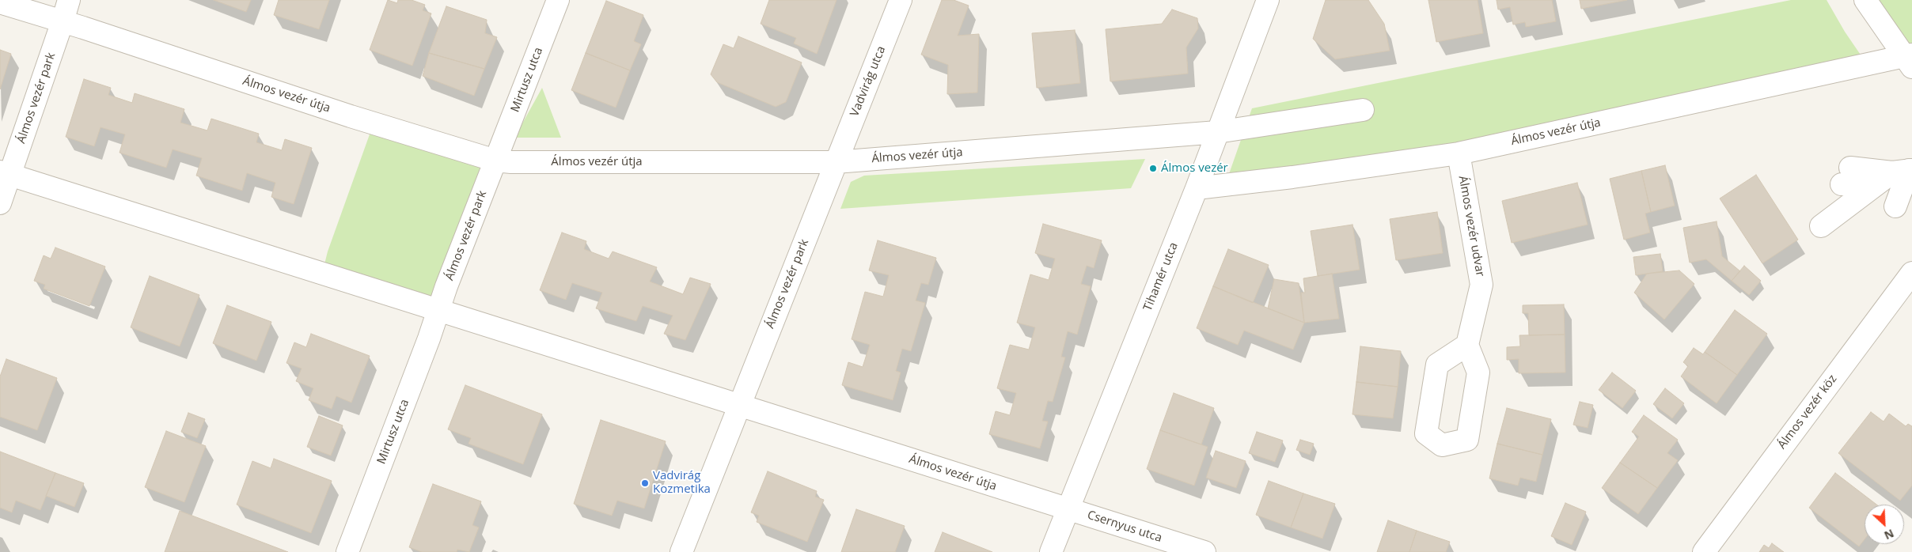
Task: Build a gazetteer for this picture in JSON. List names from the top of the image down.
{
  "streets": {
    "street": [
      "Mirtusz utca",
      "Vadvirág utca",
      "Álmos vezér útja",
      "Álmos vezér park",
      "Álmos vezér udvar",
      "Tihamér utca",
      "Álmos vezér köz",
      "Csernyus utca"
    ]
  },
  "crossings": [
    ["Mirtusz utca", "Álmos vezér útja"],
    ["Mirtusz utca", "Álmos vezér park"],
    ["Vadvirág utca", "Álmos vezér útja"],
    ["Vadvirág utca", "Álmos vezér park"],
    ["Álmos vezér útja", "Álmos vezér park"],
    ["Álmos vezér útja", "Álmos vezér udvar"],
    ["Álmos vezér útja", "Tihamér utca"],
    ["Álmos vezér útja", "Csernyus utca"],
    ["Tihamér utca", "Csernyus utca"]
  ],
  "places": ["Álmos vezér", "Vadvirág Kozmetika"],
  "north": "bottom right"
}
